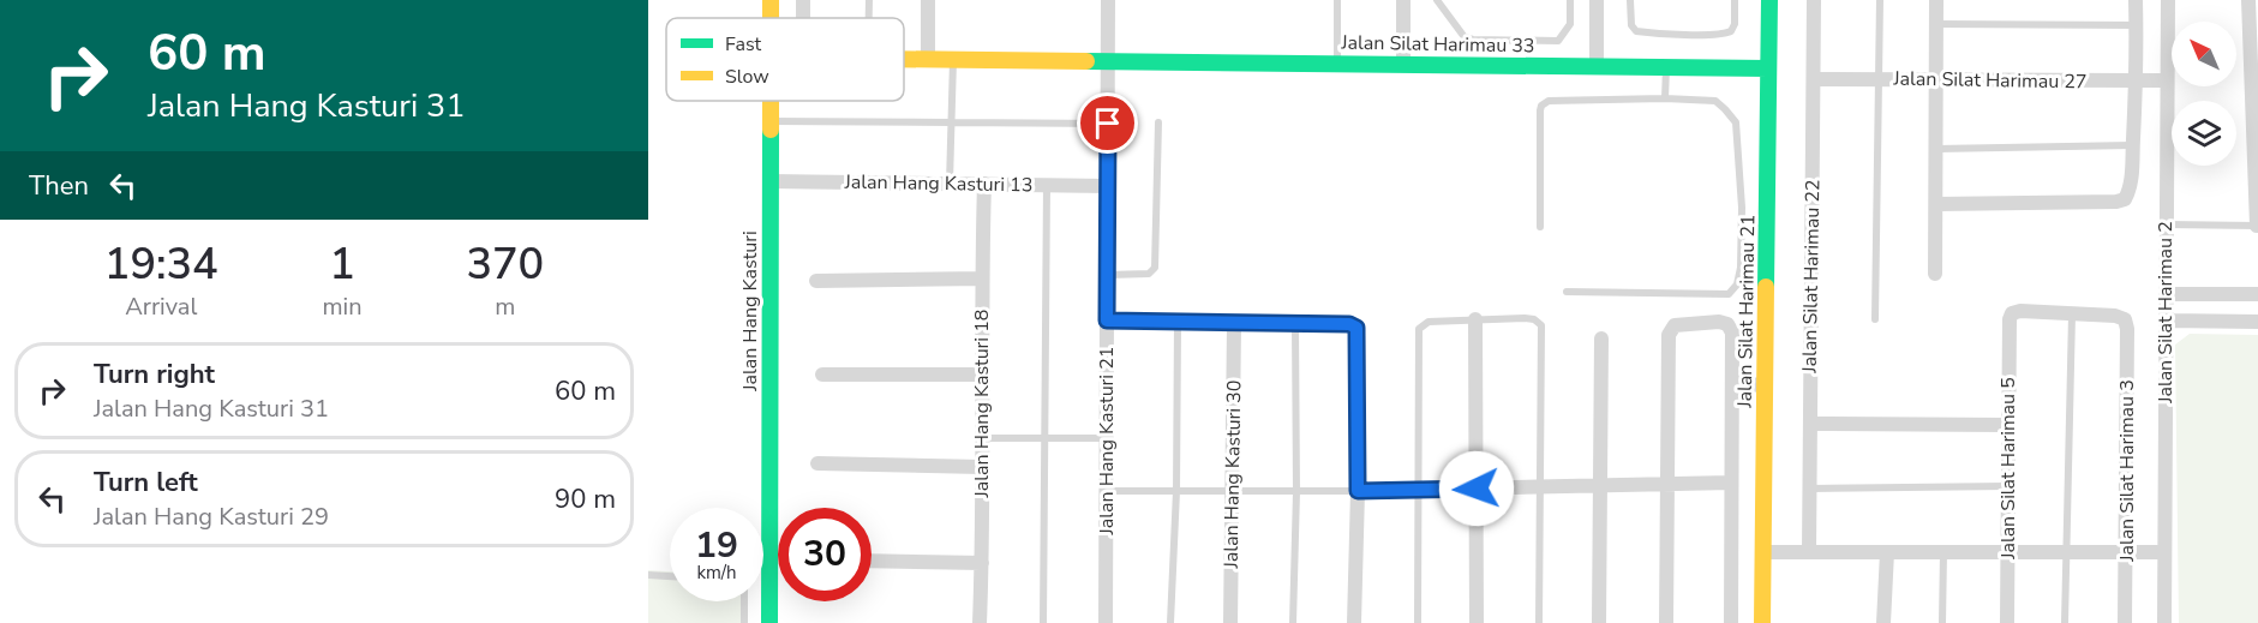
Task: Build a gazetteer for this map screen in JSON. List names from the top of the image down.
{
  "streets": {
    "street": [
      "Jalan Silat Harimau 33",
      "Jalan Silat Harimau 27",
      "Jalan Hang Kasturi 13",
      "Jalan Silat Harimau 22",
      "Jalan Hang Kasturi",
      "Jalan Silat Harimau 21",
      "Jalan Silat Harimau 2",
      "Jalan Hang Kasturi 18",
      "Jalan Hang Kasturi 21",
      "Jalan Silat Harimau 5",
      "Jalan Silat Harimau 3",
      "Jalan Hang Kasturi 30"
    ]
  },
  "crossings": [
    ["Jalan Silat Harimau 33", "Jalan Silat Harimau 21"],
    ["Jalan Silat Harimau 33", "Jalan Hang Kasturi 21"],
    ["Jalan Silat Harimau 27", "Jalan Silat Harimau 22"],
    ["Jalan Silat Harimau 27", "Jalan Silat Harimau 2"],
    ["Jalan Hang Kasturi 13", "Jalan Hang Kasturi"],
    ["Jalan Hang Kasturi 13", "Jalan Hang Kasturi 18"],
    ["Jalan Hang Kasturi 13", "Jalan Hang Kasturi 21"],
    ["Jalan Silat Harimau 5", "Jalan Silat Harimau 3"]
  ],
  "legend": ["Fast", "Slow"],
  "north": "top left",
  "page": {
    "turn": ["60 m", "Jalan Hang Kasturi 31"],
    "then": "Then",
    "eta": [
      "19:34",
      "Arrival",
      "1",
      "min",
      "370",
      "m"
    ],
    "list": [
      {
        "name": "Turn right",
        "note": "Jalan Hang Kasturi 31",
        "value": "60 m"
      },
      {
        "name": "Turn left",
        "note": "Jalan Hang Kasturi 29",
        "value": "90 m"
      }
    ],
    "speed": "19 km/h",
    "limit": "30"
  }
}
